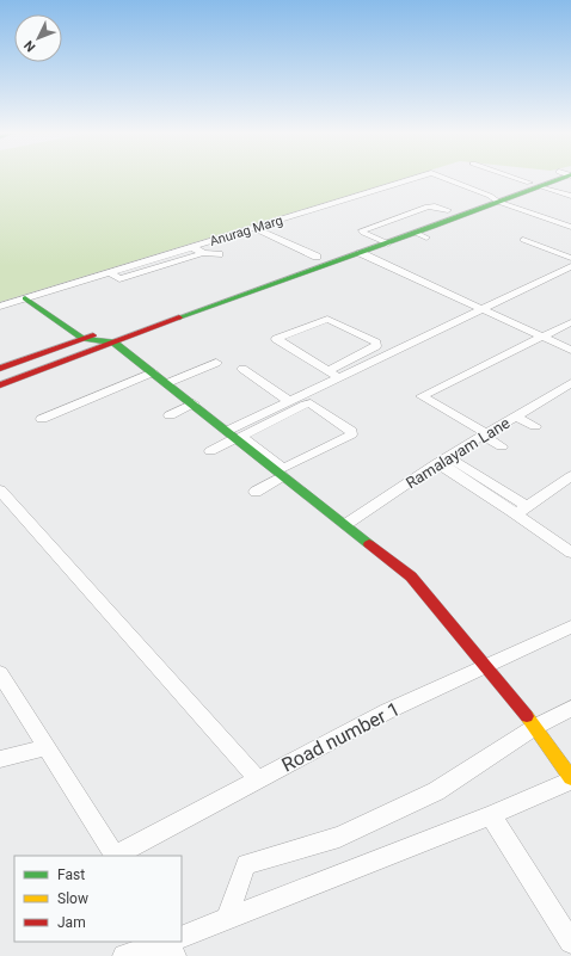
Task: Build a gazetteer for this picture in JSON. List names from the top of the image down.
{
  "streets": {
    "street": ["Anurag Marg", "Ramalayam Lane", "Road number 1"]
  },
  "legend": ["Fast", "Slow", "Jam"],
  "north": "bottom left"
}
